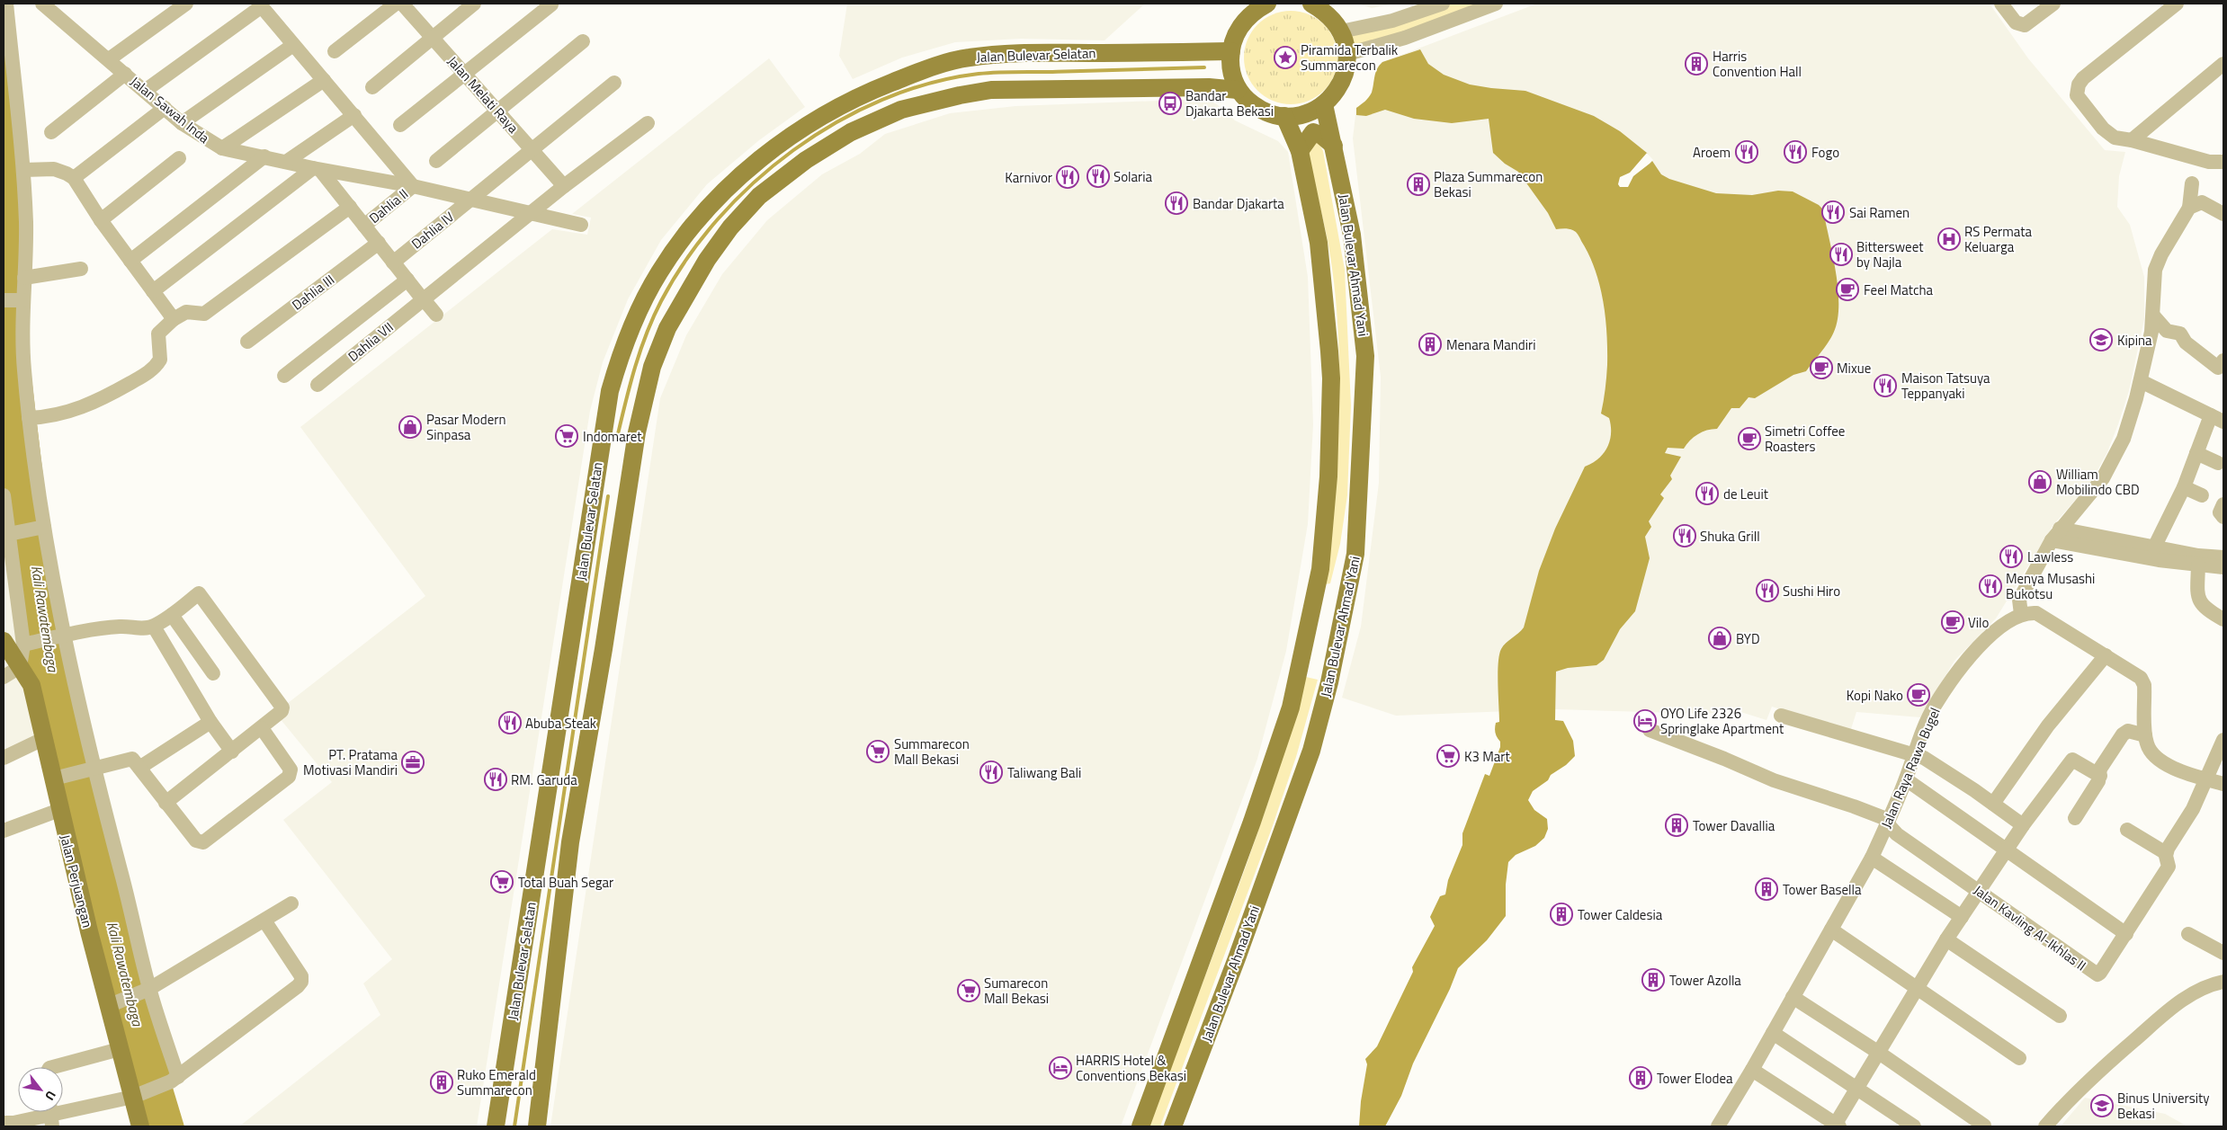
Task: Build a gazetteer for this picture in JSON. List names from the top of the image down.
{
  "streets": {
    "main road": ["Jalan Bulevar Selatan", "Jalan Bulevar Ahmad Yani", "Jalan Perjuangan"],
    "street": [
      "Jalan Melati Raya",
      "Jalan Sawah Inda",
      "Dahlia II",
      "Dahlia lV",
      "Dahlia III",
      "Dahlia VII",
      "Jalan Raya Rawa Bugel",
      "Jalan Kavling Al-Ikhlas II"
    ]
  },
  "crossings": [
    ["Jalan Melati Raya", "Dahlia lV"],
    ["Jalan Melati Raya", "Dahlia VII"],
    ["Jalan Sawah Inda", "Dahlia II"],
    ["Jalan Sawah Inda", "Dahlia lV"],
    ["Jalan Sawah Inda", "Dahlia VII"],
    ["Jalan Raya Rawa Bugel", "Jalan Kavling Al-Ikhlas II"]
  ],
  "water": ["Kali Rawatembaga"],
  "places": {
    "place": ["Piramida Terbalik Summarecon"],
    "building": [
      "Harris Convention Hall",
      "Plaza Summarecon Bekasi",
      "Menara Mandiri",
      "Tower Davallia",
      "Tower Basella",
      "Tower Caldesia",
      "Tower Azolla",
      "Tower Elodea",
      "Ruko Emerald Summarecon"
    ],
    "bus stop": ["Bandar Djakarta Bekasi"],
    "restaurant": [
      "Aroem",
      "Fogo",
      "Solaria",
      "Karnivor",
      "Bandar Djakarta",
      "Sai Ramen",
      "Bittersweet by Najla",
      "Maison Tatsuya Teppanyaki",
      "de Leuit",
      "Shuka Grill",
      "Lawless",
      "Menya Musashi Bukotsu",
      "Sushi Hiro",
      "Abuba Steak",
      "Taliwang Bali",
      "RM. Garuda"
    ],
    "hospital": ["RS Permata Keluarga"],
    "cafe": [
      "Feel Matcha",
      "Mixue",
      "Simetri Coffee Roasters",
      "Vilo",
      "Kopi Nako"
    ],
    "school or university": ["Kipina", "Binus University Bekasi"],
    "shop": ["Pasar Modern Sinpasa", "William Mobilindo CBD", "BYD"],
    "supermarket": [
      "Indomaret",
      "Summarecon Mall Bekasi",
      "K3 Mart",
      "Total Buah Segar",
      "Sumarecon Mall Bekasi"
    ],
    "hotel": ["OYO Life 2326 Springlake Apartment", "HARRIS Hotel & Conventions Bekasi"],
    "office": ["PT. Pratama Motivasi Mandiri"]
  },
  "north": "bottom right"
}
